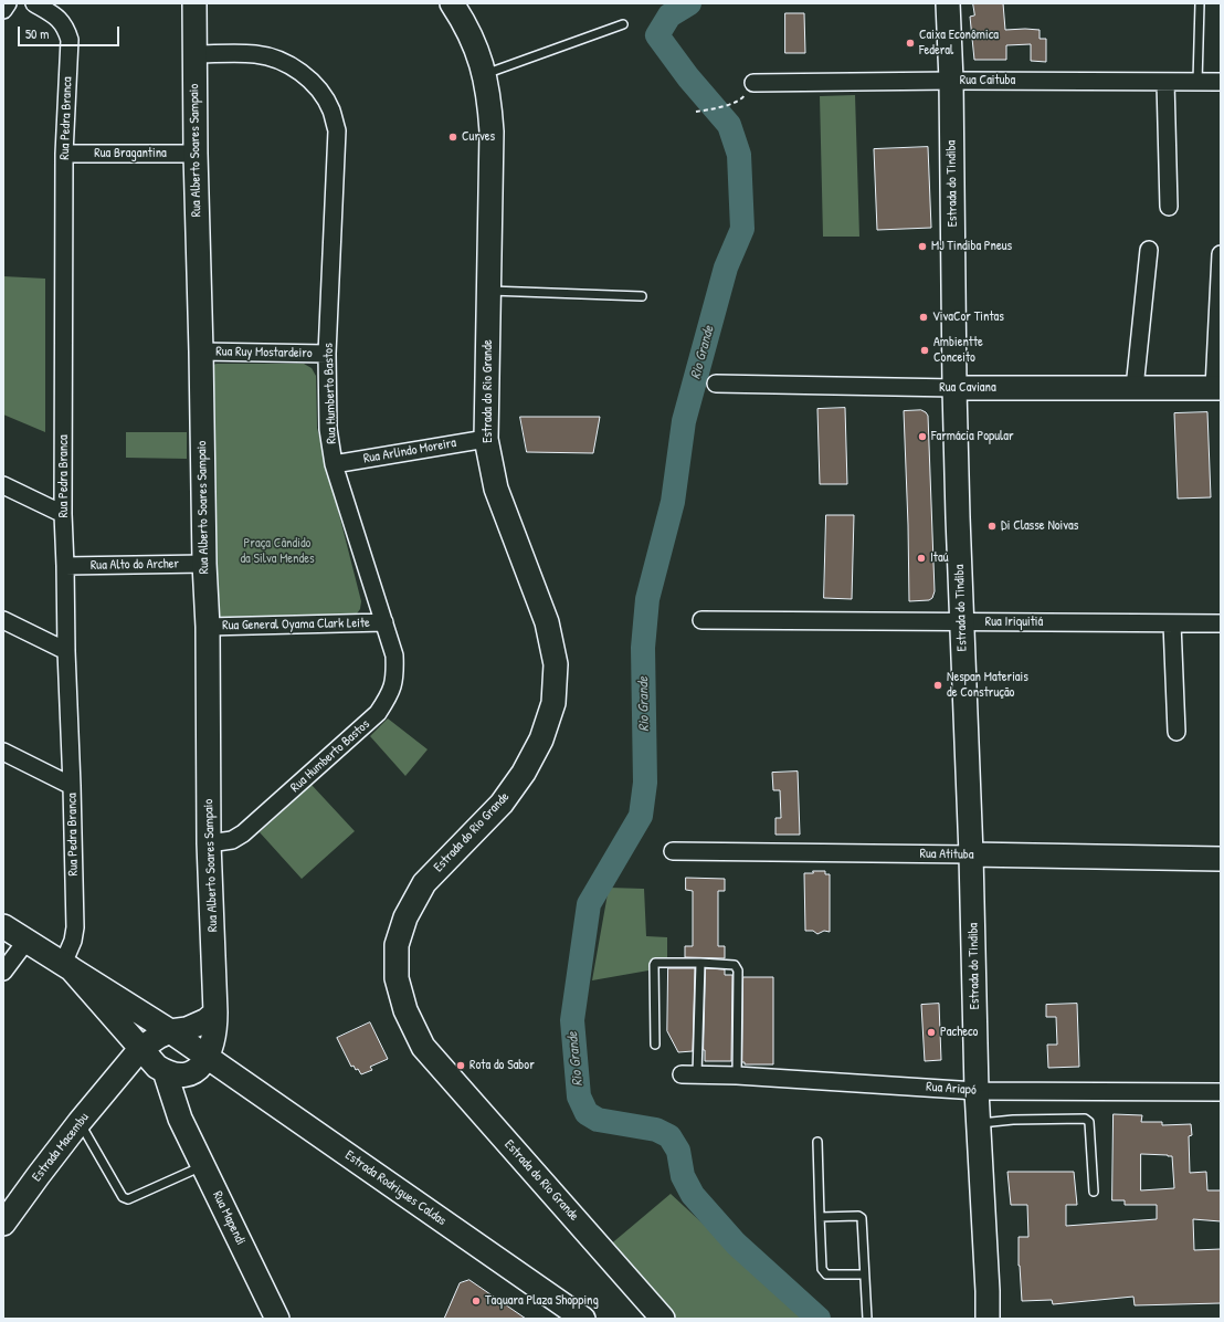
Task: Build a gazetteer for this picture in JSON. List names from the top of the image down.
{
  "streets": {
    "street": [
      "Rua Caituba",
      "Rua Pedra Branca",
      "Rua Alberto Soares Sampaio",
      "Rua Bragantina",
      "Estrada do Tindiba",
      "Rua Ruy Mostardeiro",
      "Rua Caviana",
      "Estrada do Rio Grande",
      "Rua Humberto Bastos",
      "Rua Arlindo Moreira",
      "Rua Alto do Archer",
      "Rua Iriquitiá",
      "Rua General Oyama Clark Leite",
      "Rua Atituba",
      "Rua Ariapó",
      "Estrada Macembu",
      "Estrada Rodrigues Caldas",
      "Rua Mapendi"
    ]
  },
  "crossings": [
    ["Rua Caituba", "Estrada do Tindiba"],
    ["Rua Pedra Branca", "Rua Bragantina"],
    ["Rua Pedra Branca", "Rua Alto do Archer"],
    ["Rua Pedra Branca", "Estrada Rodrigues Caldas"],
    ["Rua Alberto Soares Sampaio", "Rua Bragantina"],
    ["Rua Alberto Soares Sampaio", "Rua Ruy Mostardeiro"],
    ["Rua Alberto Soares Sampaio", "Rua Humberto Bastos"],
    ["Rua Alberto Soares Sampaio", "Rua Alto do Archer"],
    ["Rua Alberto Soares Sampaio", "Rua General Oyama Clark Leite"],
    ["Rua Alberto Soares Sampaio", "Estrada Rodrigues Caldas"],
    ["Estrada do Tindiba", "Rua Caviana"],
    ["Estrada do Tindiba", "Rua Iriquitiá"],
    ["Estrada do Tindiba", "Rua Atituba"],
    ["Estrada do Tindiba", "Rua Ariapó"],
    ["Rua Ruy Mostardeiro", "Rua Humberto Bastos"],
    ["Estrada do Rio Grande", "Rua Arlindo Moreira"],
    ["Rua Humberto Bastos", "Rua Arlindo Moreira"],
    ["Rua Humberto Bastos", "Rua General Oyama Clark Leite"],
    ["Estrada Macembu", "Estrada Rodrigues Caldas"],
    ["Estrada Macembu", "Rua Mapendi"],
    ["Estrada Rodrigues Caldas", "Rua Mapendi"]
  ],
  "water": ["Rio Grande"],
  "parks": ["Praça Cândido da Silva Mendes"],
  "places": [
    "Caixa Econômica Federal",
    "Curves",
    "MJ Tindiba Pneus",
    "VivaCor Tintas",
    "Ambientte Conceito",
    "Farmácia Popular",
    "Di Classe Noivas",
    "Itaú",
    "Nespan Materiais de Construção",
    "Pacheco",
    "Rota do Sabor",
    "Taquara Plaza Shopping"
  ],
  "scale_bar": "50 m"
}
